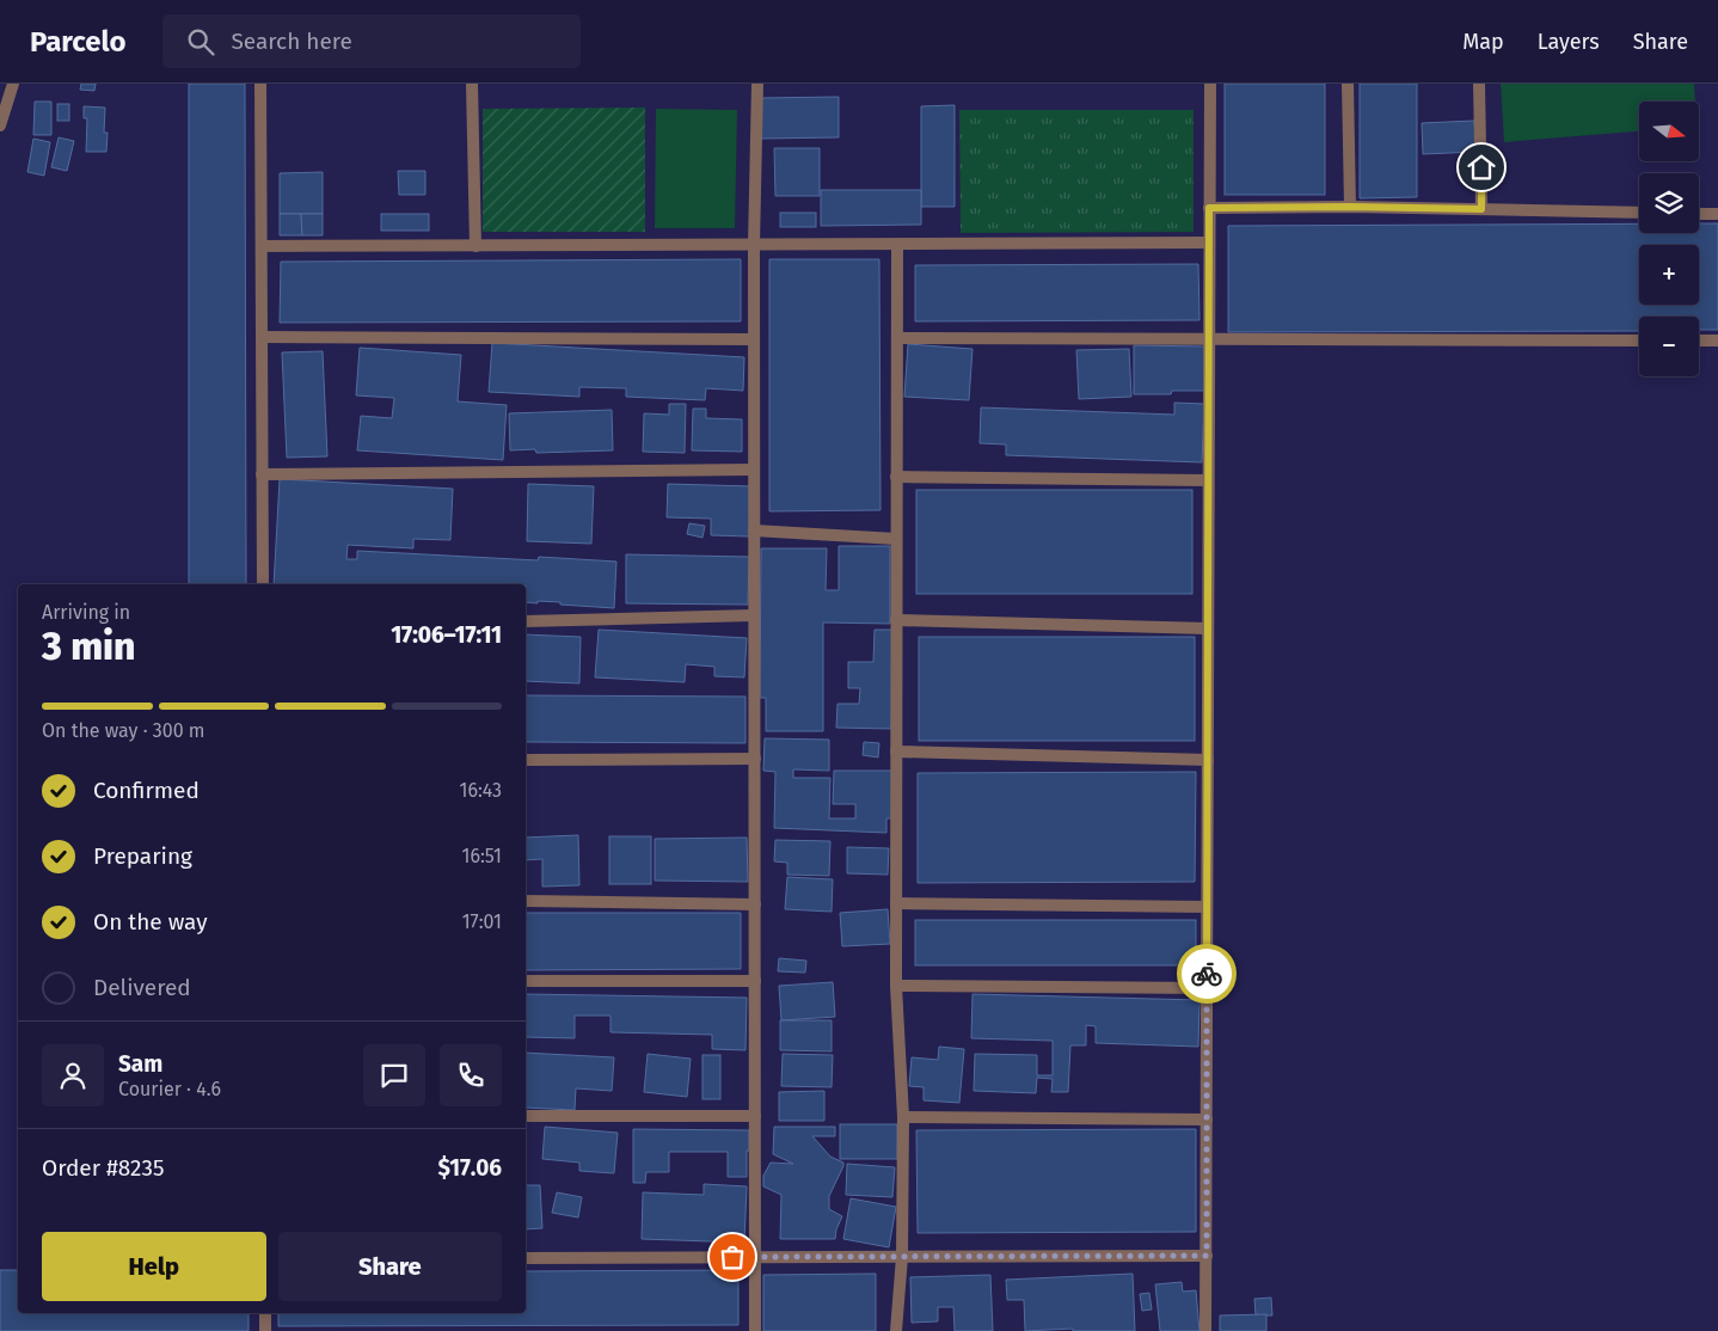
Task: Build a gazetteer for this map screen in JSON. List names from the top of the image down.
{
  "north": "right",
  "page": {
    "header": "Parcelo",
    "search": "Search here",
    "nav": ["Map", "Layers", "Share"],
    "map_buttons": ["+", "−"],
    "heading": ["3 min", "Arriving in", "17:06–17:11"],
    "panel": [
      "Sam",
      "Courier · 4.6",
      "Order #8235",
      "$17.06"
    ],
    "bar": "On the way · 300 m",
    "list": [
      ["Confirmed", "16:43"],
      ["Preparing", "16:51"],
      ["On the way", "17:01"],
      "Delivered"
    ],
    "buttons": ["Help", "Share"]
  }
}
